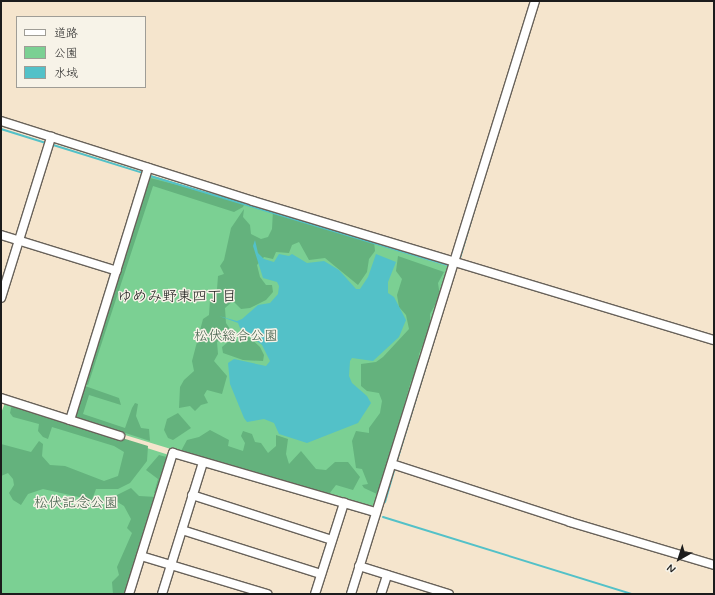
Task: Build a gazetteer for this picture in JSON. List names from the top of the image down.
{
  "districts": ["ゆめみ野東四丁目"],
  "parks": ["松伏総合公園", "松伏記念公園"],
  "legend": ["道路", "公園", "水域"],
  "north": "bottom left"
}
